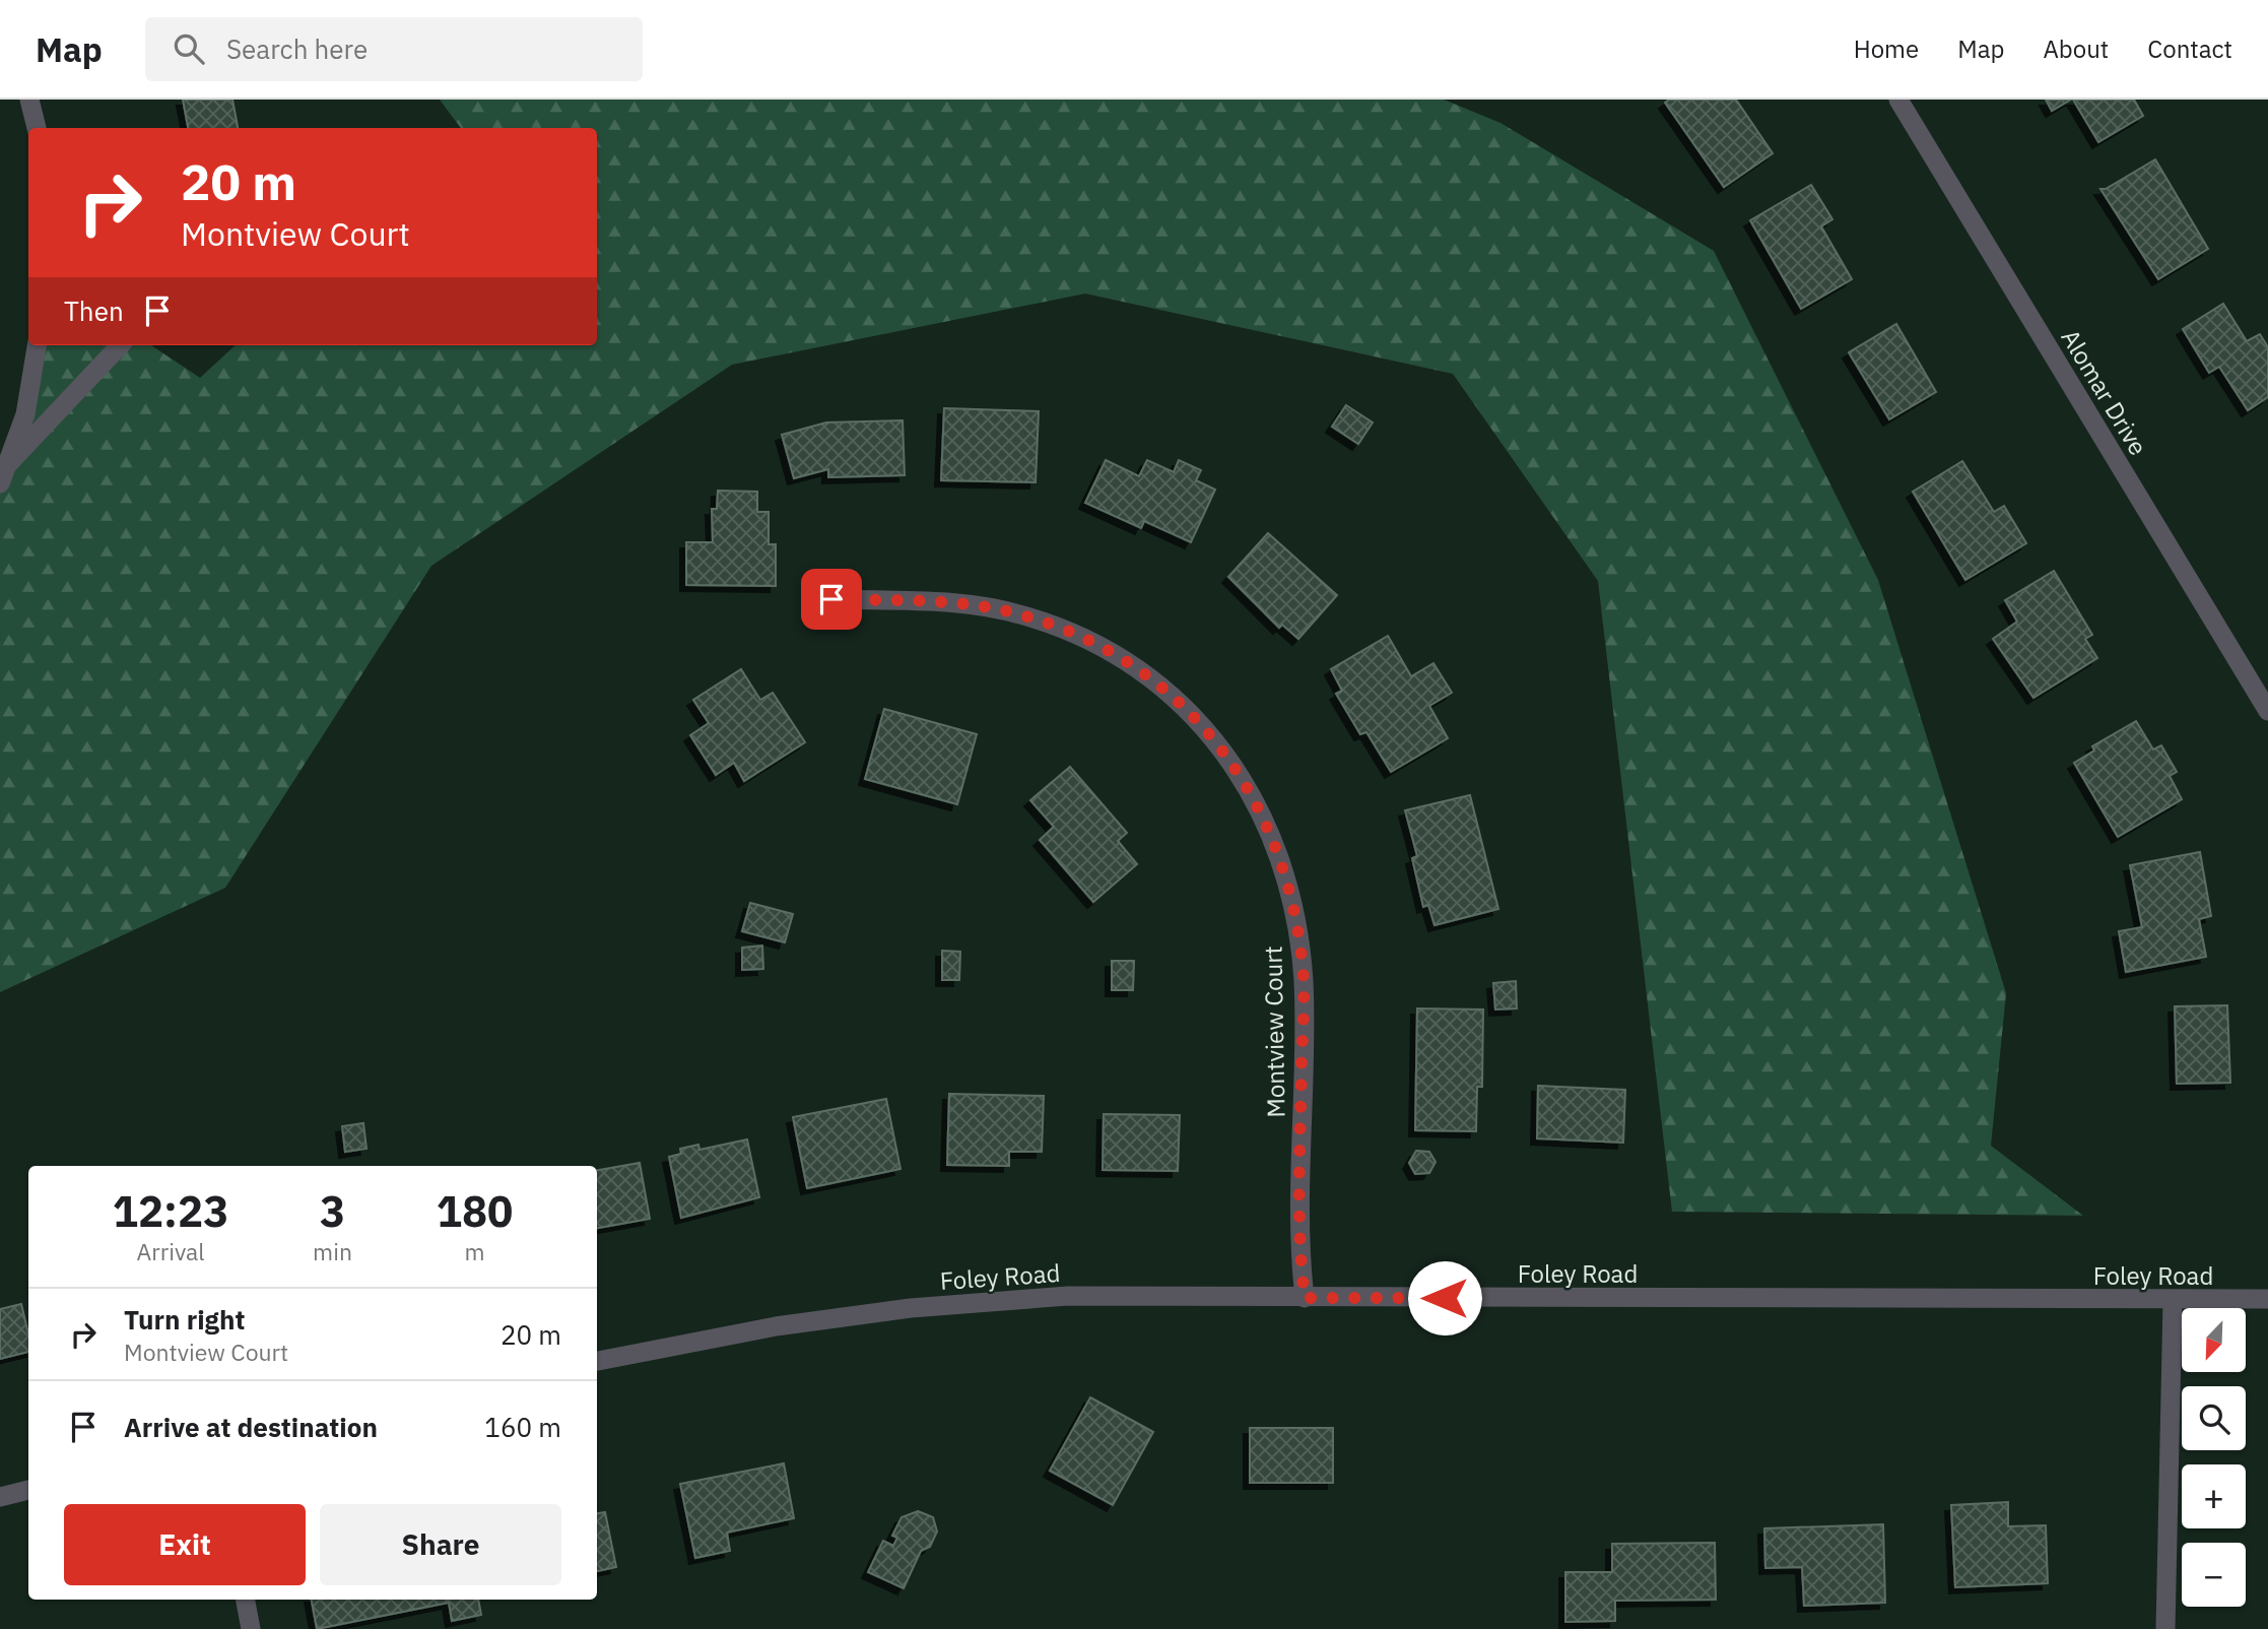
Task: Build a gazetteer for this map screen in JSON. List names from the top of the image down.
{
  "streets": {
    "street": ["Alomar Drive", "Montview Court", "Foley Road"]
  },
  "crossings": [
    ["Montview Court", "Foley Road"]
  ],
  "north": "bottom left",
  "page": {
    "header": "Map",
    "search": "Search here",
    "nav": [
      "Home",
      "Map",
      "About",
      "Contact"
    ],
    "turn": ["20 m", "Montview Court"],
    "then": "Then",
    "eta": [
      "12:23",
      "Arrival",
      "3",
      "min",
      "180",
      "m"
    ],
    "list": [
      {
        "name": "Turn right",
        "note": "Montview Court",
        "value": "20 m"
      },
      {
        "name": "Arrive at destination",
        "value": "160 m"
      }
    ],
    "map_buttons": ["+", "−"],
    "buttons": ["Exit", "Share"]
  }
}
